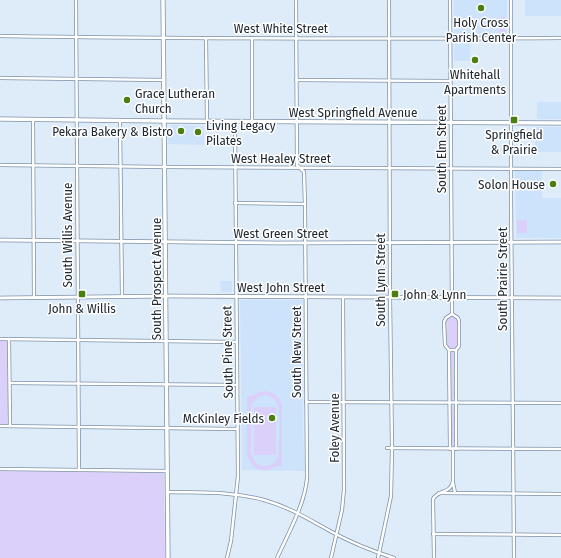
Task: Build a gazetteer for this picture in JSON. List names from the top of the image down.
{
  "streets": {
    "main road": ["West Springfield Avenue", "South Prospect Avenue"],
    "street": [
      "West White Street",
      "South Elm Street",
      "West Healey Street",
      "West Green Street",
      "South Willis Avenue",
      "South Prairie Street",
      "South Lynn Street",
      "West John Street",
      "South Pine Street",
      "South New Street",
      "Foley Avenue"
    ]
  },
  "crossings": [
    ["West White Street", "South Elm Street"],
    ["West White Street", "South Willis Avenue"],
    ["West White Street", "South Prospect Avenue"],
    ["West White Street", "South Prairie Street"],
    ["West White Street", "South Lynn Street"],
    ["West White Street", "South New Street"],
    ["West Springfield Avenue", "South Elm Street"],
    ["West Springfield Avenue", "South Willis Avenue"],
    ["West Springfield Avenue", "South Prospect Avenue"],
    ["West Springfield Avenue", "South Prairie Street"],
    ["West Springfield Avenue", "South Lynn Street"],
    ["West Springfield Avenue", "South Pine Street"],
    ["West Springfield Avenue", "South New Street"],
    ["South Elm Street", "West Healey Street"],
    ["South Elm Street", "West Green Street"],
    ["South Elm Street", "West John Street"],
    ["West Healey Street", "South Willis Avenue"],
    ["West Healey Street", "South Prospect Avenue"],
    ["West Healey Street", "South Prairie Street"],
    ["West Healey Street", "South Lynn Street"],
    ["West Healey Street", "South Pine Street"],
    ["West Healey Street", "South New Street"],
    ["West Green Street", "South Willis Avenue"],
    ["West Green Street", "South Prospect Avenue"],
    ["West Green Street", "South Prairie Street"],
    ["West Green Street", "South Lynn Street"],
    ["West Green Street", "South Pine Street"],
    ["West Green Street", "South New Street"],
    ["South Willis Avenue", "West John Street"],
    ["South Prospect Avenue", "West John Street"],
    ["South Prairie Street", "West John Street"],
    ["South Lynn Street", "West John Street"],
    ["West John Street", "South Pine Street"],
    ["West John Street", "South New Street"],
    ["West John Street", "Foley Avenue"]
  ],
  "places": {
    "other": [
      "Holy Cross Parish Center",
      "Whitehall Apartments",
      "Grace Lutheran Church",
      "Pekara Bakery & Bistro",
      "Living Legacy Pilates",
      "Solon House",
      "McKinley Fields"
    ],
    "transit": ["Springfield & Prairie", "John & Willis", "John & Lynn"]
  }
}
